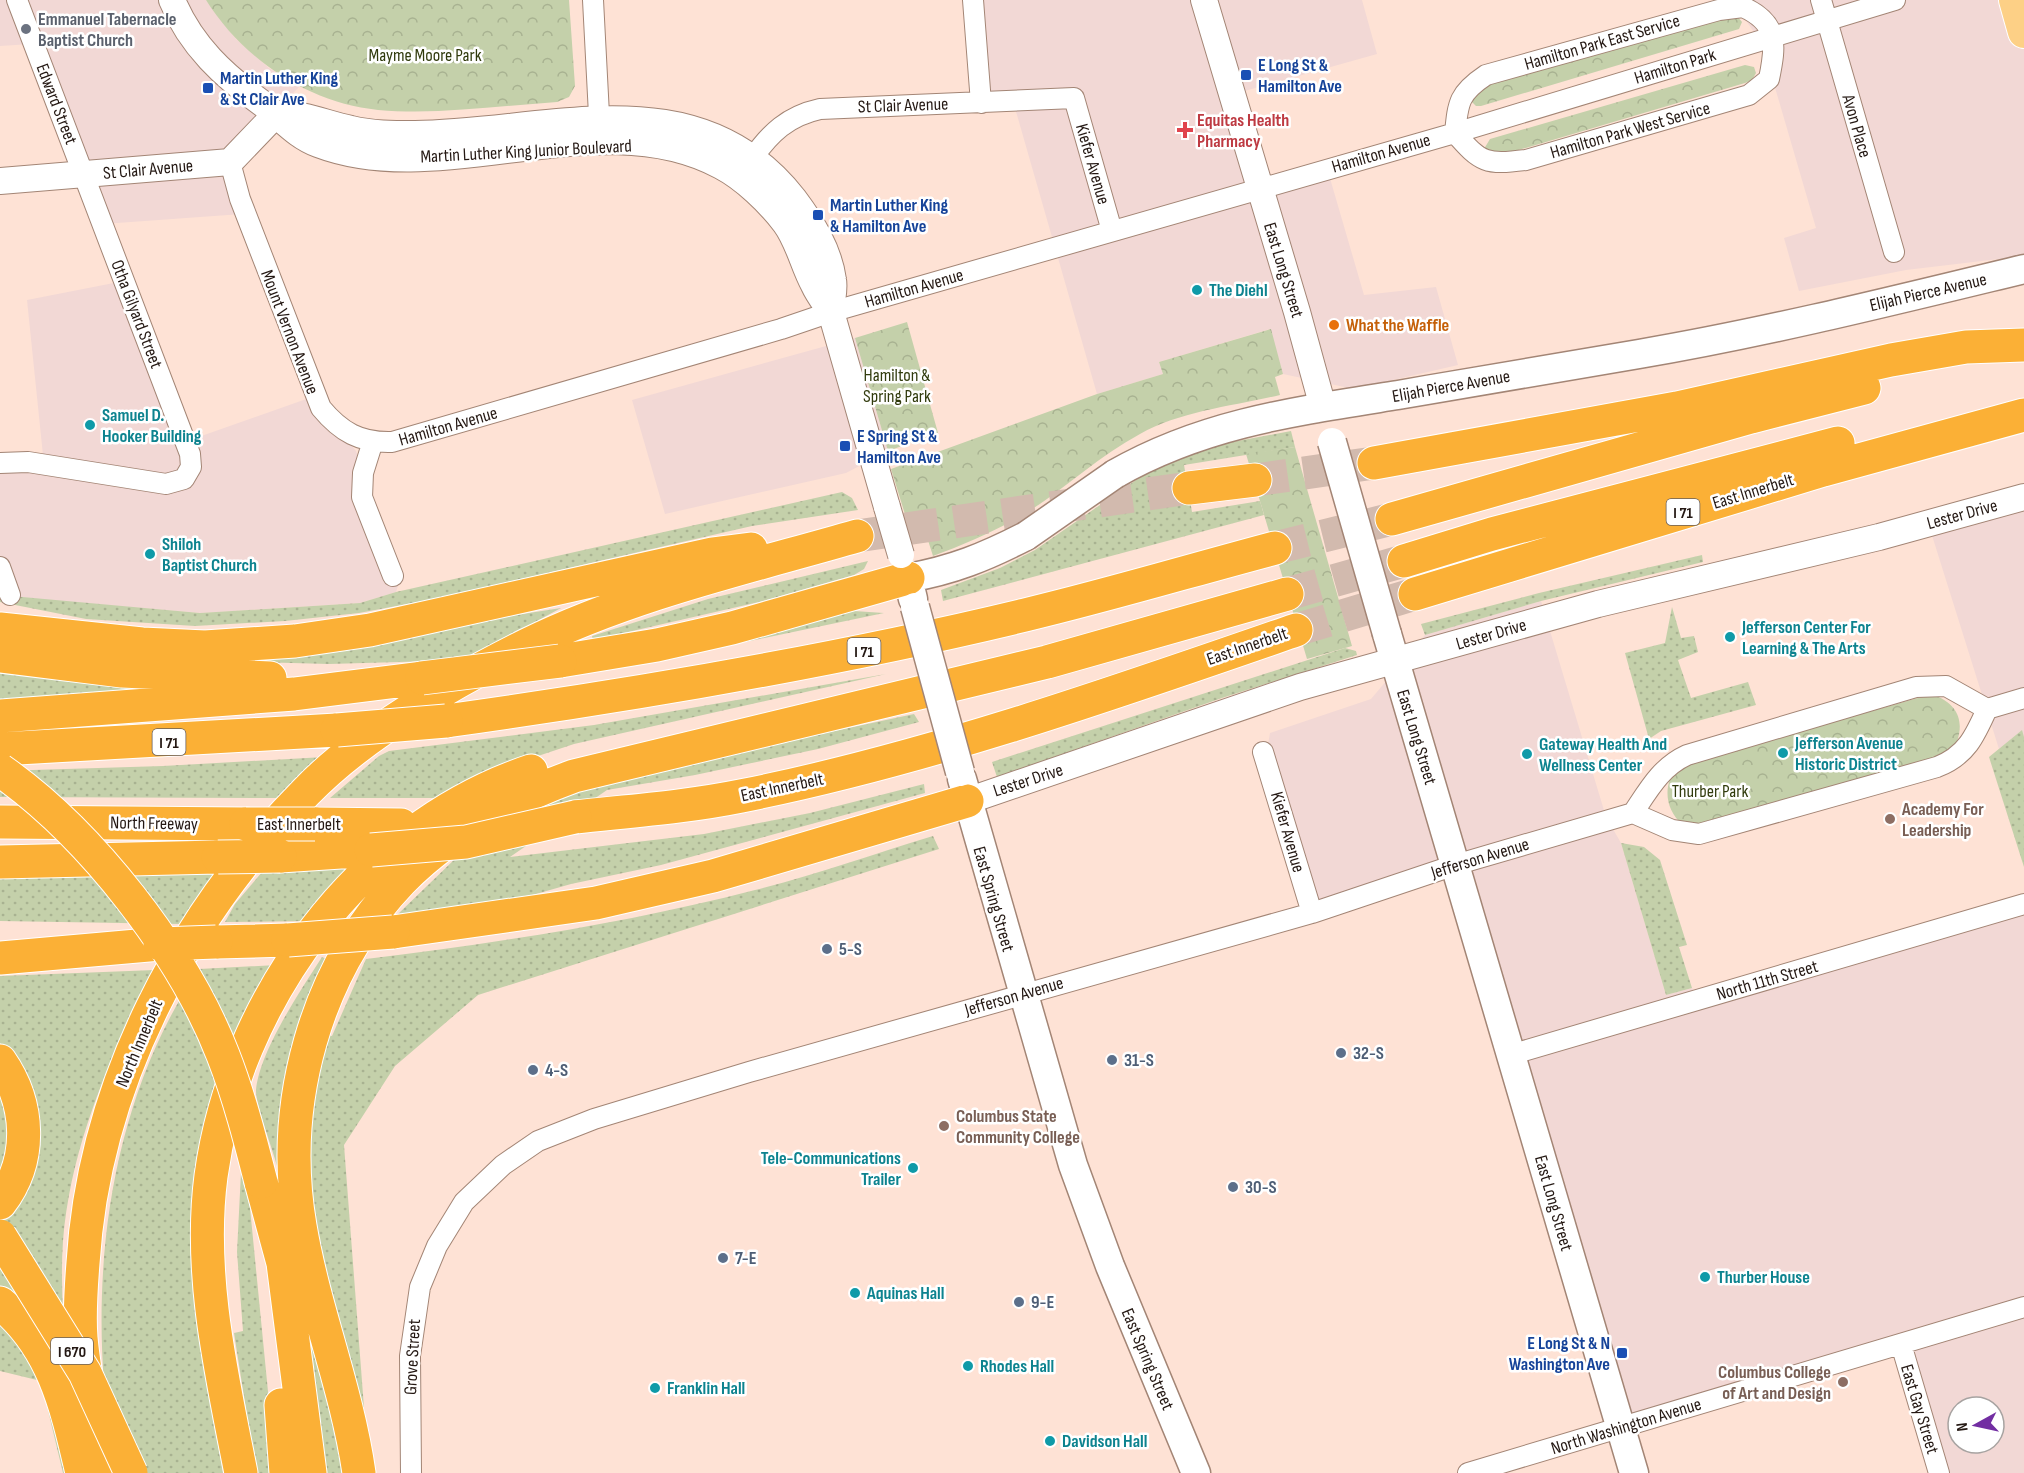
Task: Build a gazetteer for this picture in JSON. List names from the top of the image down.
{
  "streets": {
    "highway": [
      "East Innerbelt",
      "I 71",
      "North Freeway",
      "North Innerbelt",
      "I 670"
    ],
    "main road": ["East Long Street", "Elijah Pierce Avenue", "East Spring Street"],
    "street": [
      "Hamilton Park East Service",
      "Hamilton Park",
      "Edward Street",
      "St Clair Avenue",
      "Avon Place",
      "Hamilton Park West Service",
      "Martin Luther King Junior Boulevard",
      "Hamilton Avenue",
      "Kiefer Avenue",
      "Otha Gilyard Street",
      "Mount Vernon Avenue",
      "Lester Drive",
      "Jefferson Avenue",
      "North 11th Street",
      "Grove Street",
      "East Gay Street",
      "North Washington Avenue"
    ]
  },
  "crossings": [
    ["Hamilton Park East Service", "Hamilton Park"],
    ["Hamilton Park East Service", "Hamilton Park West Service"],
    ["Hamilton Park East Service", "Hamilton Avenue"],
    ["Hamilton Park", "Avon Place"],
    ["Hamilton Park", "Hamilton Park West Service"],
    ["Hamilton Park", "Hamilton Avenue"],
    ["Edward Street", "St Clair Avenue"],
    ["Edward Street", "Otha Gilyard Street"],
    ["St Clair Avenue", "Martin Luther King Junior Boulevard"],
    ["St Clair Avenue", "Kiefer Avenue"],
    ["St Clair Avenue", "Otha Gilyard Street"],
    ["St Clair Avenue", "Mount Vernon Avenue"],
    ["Hamilton Park West Service", "Hamilton Avenue"],
    ["Martin Luther King Junior Boulevard", "Hamilton Avenue"],
    ["Martin Luther King Junior Boulevard", "East Spring Street"],
    ["Hamilton Avenue", "Kiefer Avenue"],
    ["Hamilton Avenue", "East Long Street"],
    ["Hamilton Avenue", "Mount Vernon Avenue"],
    ["Hamilton Avenue", "East Spring Street"],
    ["Kiefer Avenue", "Jefferson Avenue"],
    ["East Long Street", "Elijah Pierce Avenue"],
    ["East Long Street", "Lester Drive"],
    ["East Long Street", "Jefferson Avenue"],
    ["East Long Street", "North 11th Street"],
    ["East Long Street", "North Washington Avenue"],
    ["Elijah Pierce Avenue", "East Spring Street"],
    ["East Innerbelt", "North Freeway"],
    ["Lester Drive", "East Spring Street"],
    ["Jefferson Avenue", "East Spring Street"],
    ["Jefferson Avenue", "Grove Street"],
    ["East Gay Street", "North Washington Avenue"]
  ],
  "parks": ["Mayme Moore Park", "Hamilton & Spring Park", "Thurber Park"],
  "places": {
    "other": [
      "Emmanuel Tabernacle Baptist Church",
      "The Diehl",
      "What the Waffle",
      "Samuel D. Hooker Building",
      "Shiloh Baptist Church",
      "Jefferson Center For Learning & The Arts",
      "Jefferson Avenue Historic District",
      "Gateway Health And Wellness Center",
      "Academy For Leadership",
      "5-S",
      "32-S",
      "31-S",
      "4-S",
      "Columbus State Community College",
      "Tele-Communications Trailer",
      "30-S",
      "7-E",
      "Thurber House",
      "Aquinas Hall",
      "9-E",
      "Rhodes Hall",
      "Columbus College of Art and Design",
      "Franklin Hall",
      "Davidson Hall"
    ],
    "transit": [
      "E Long St & Hamilton Ave",
      "Martin Luther King & St Clair Ave",
      "Martin Luther King & Hamilton Ave",
      "E Spring St & Hamilton Ave",
      "E Long St & N Washington Ave"
    ],
    "health": ["Equitas Health Pharmacy"]
  },
  "north": "left"
}
